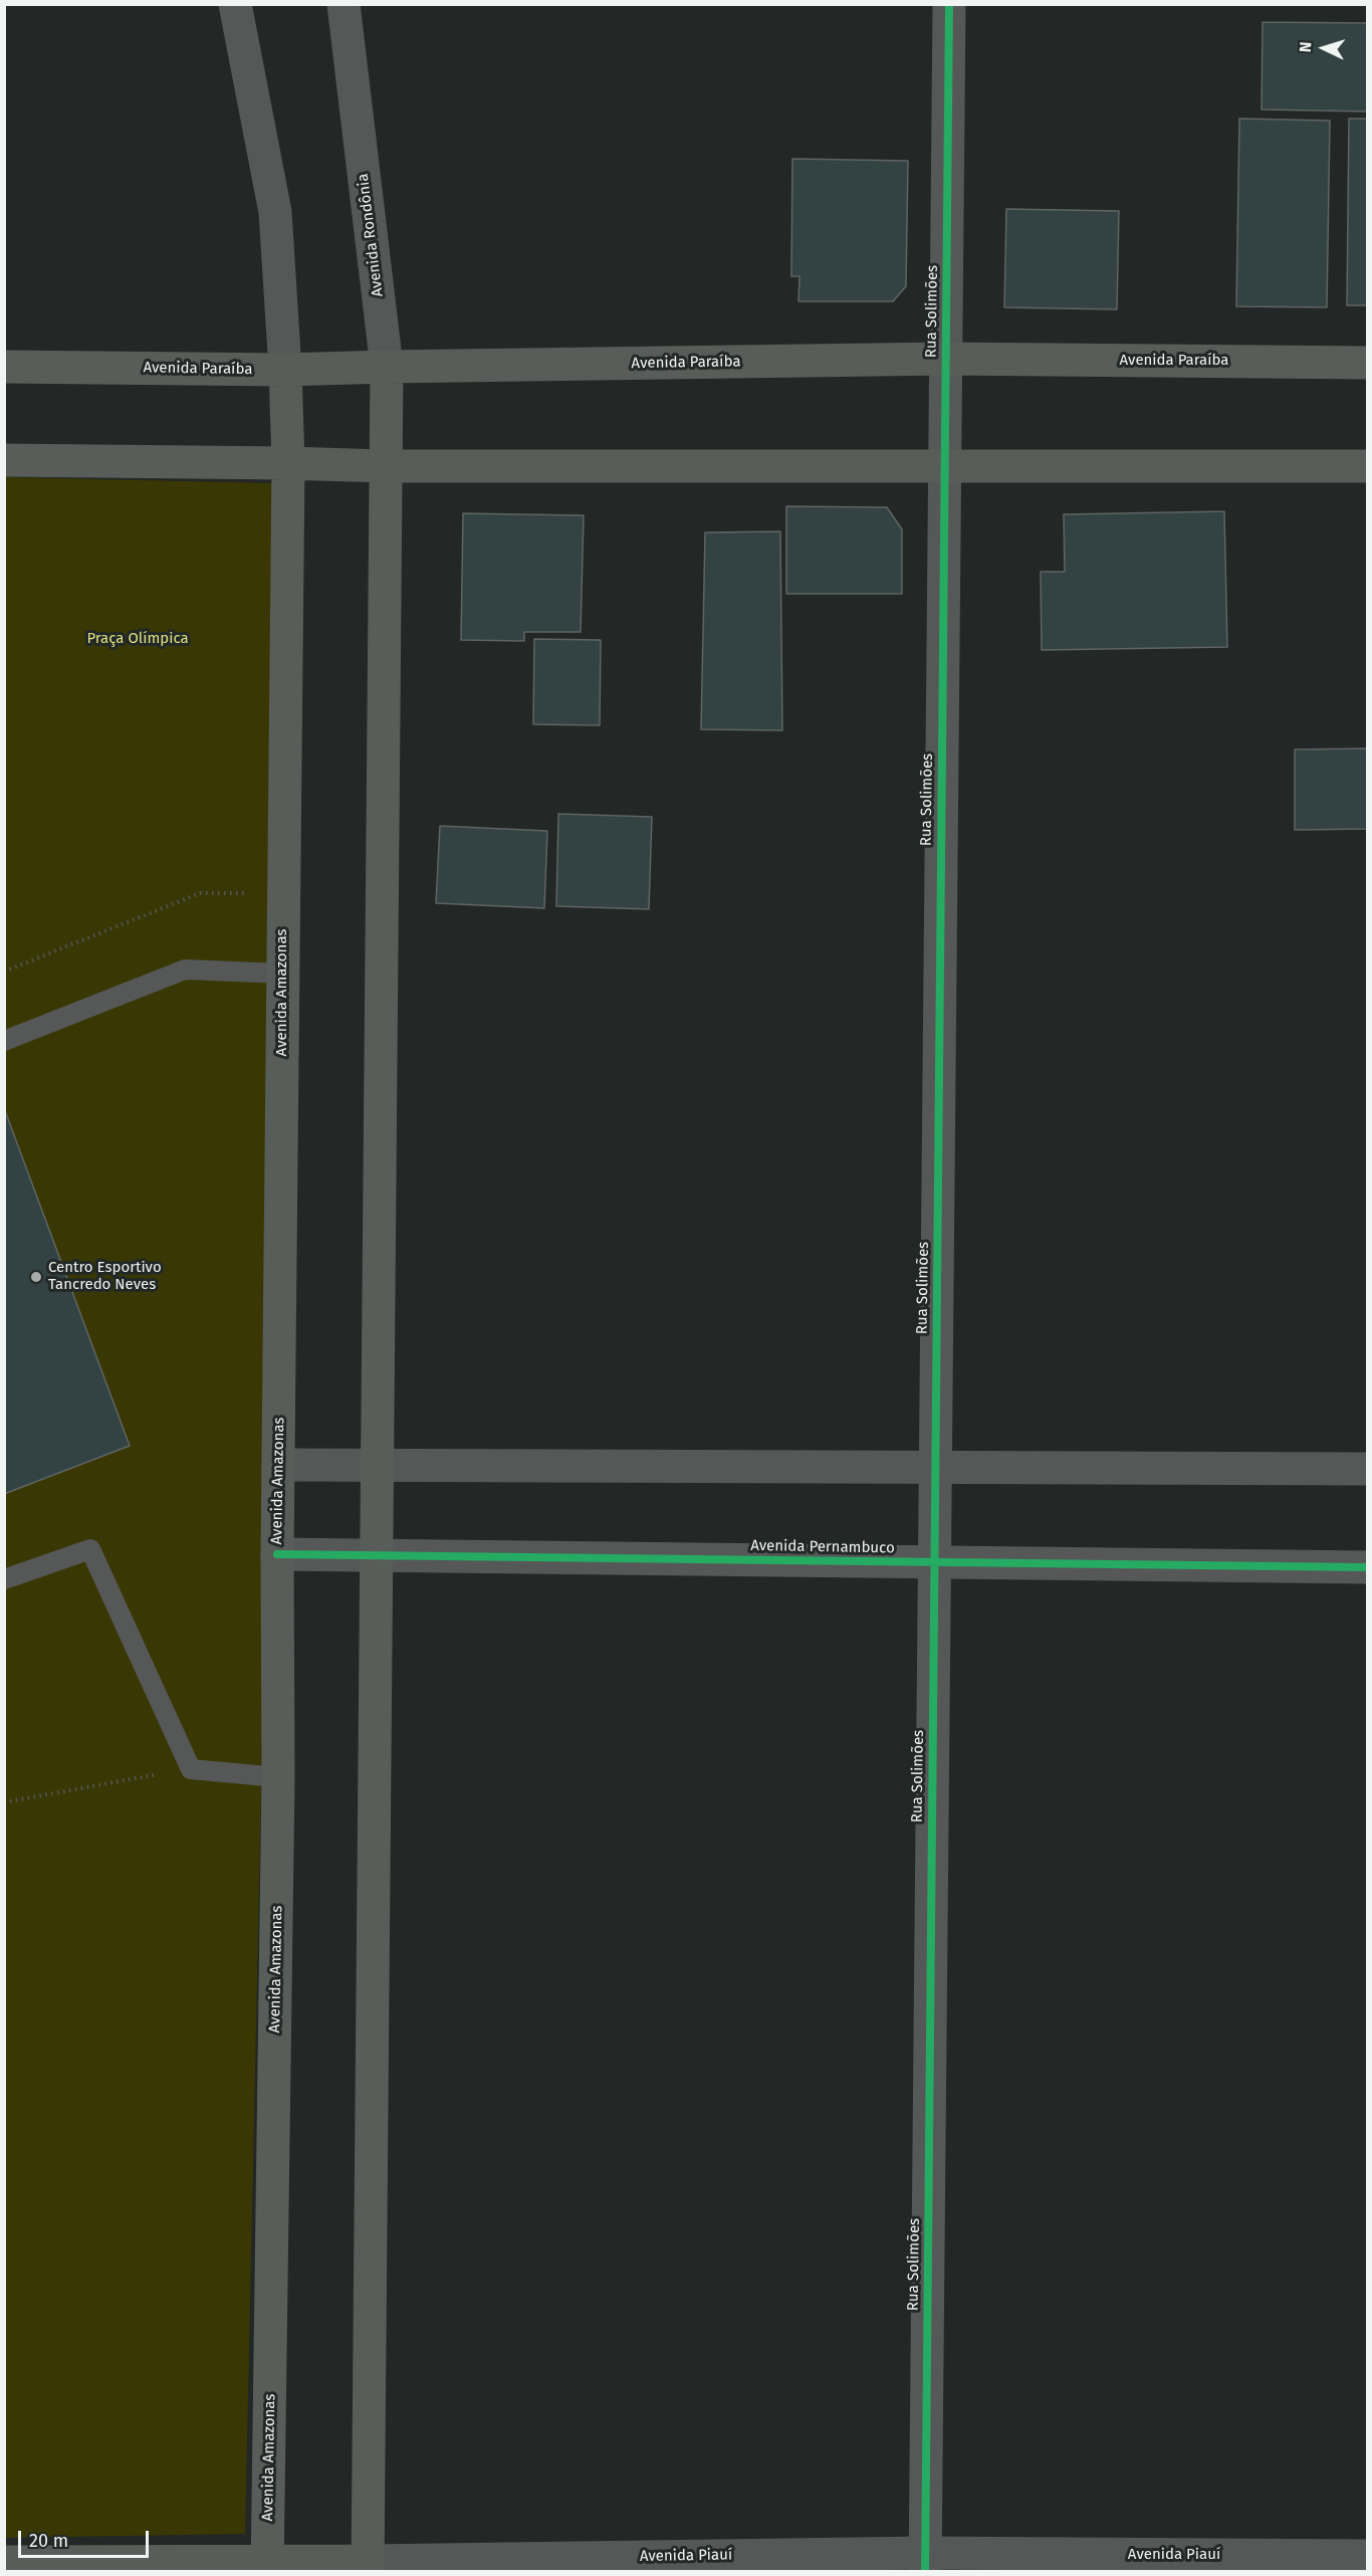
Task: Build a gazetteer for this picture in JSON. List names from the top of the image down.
{
  "streets": {
    "main road": [
      "Avenida Rondônia",
      "Avenida Paraíba",
      "Avenida Amazonas",
      "Avenida Piauí"
    ],
    "street": ["Rua Solimões", "Avenida Pernambuco"]
  },
  "crossings": [
    ["Avenida Rondônia", "Avenida Paraíba"],
    ["Rua Solimões", "Avenida Paraíba"],
    ["Rua Solimões", "Avenida Pernambuco"],
    ["Rua Solimões", "Avenida Piauí"],
    ["Avenida Amazonas", "Avenida Pernambuco"],
    ["Avenida Amazonas", "Avenida Piauí"]
  ],
  "parks": ["Praça Olímpica"],
  "places": ["Centro Esportivo Tancredo Neves"],
  "scale_bar": "20 m",
  "north": "left"
}
